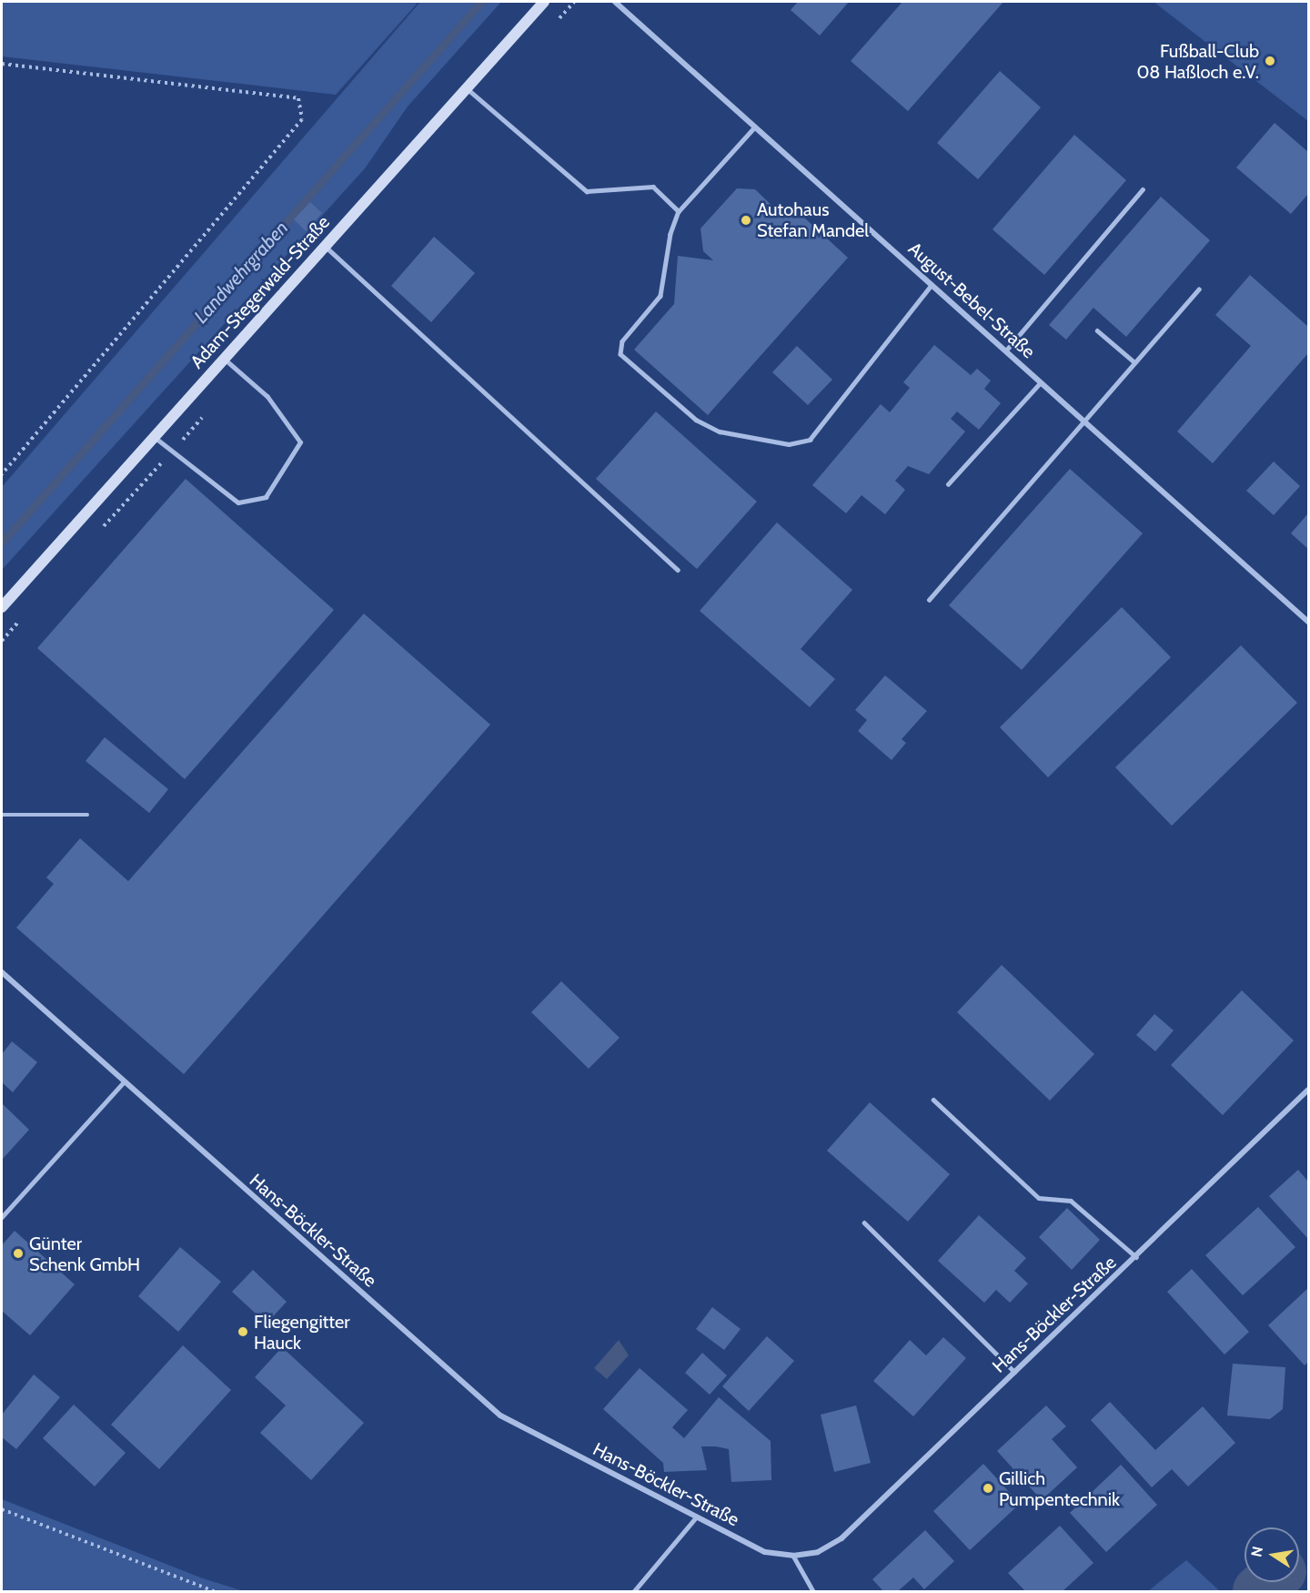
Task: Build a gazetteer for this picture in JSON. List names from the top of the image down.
{
  "streets": {
    "main road": ["Adam-Stegerwald-Straße"],
    "street": ["August-Bebel-Straße", "Hans-Böckler-Straße"]
  },
  "water": ["Landwehrgraben"],
  "places": [
    "Fußball-Club 08 Haßloch e.V.",
    "Autohaus Stefan Mandel",
    "Günter Schenk GmbH",
    "Fliegengitter Hauck",
    "Gillich Pumpentechnik"
  ],
  "north": "left"
}
